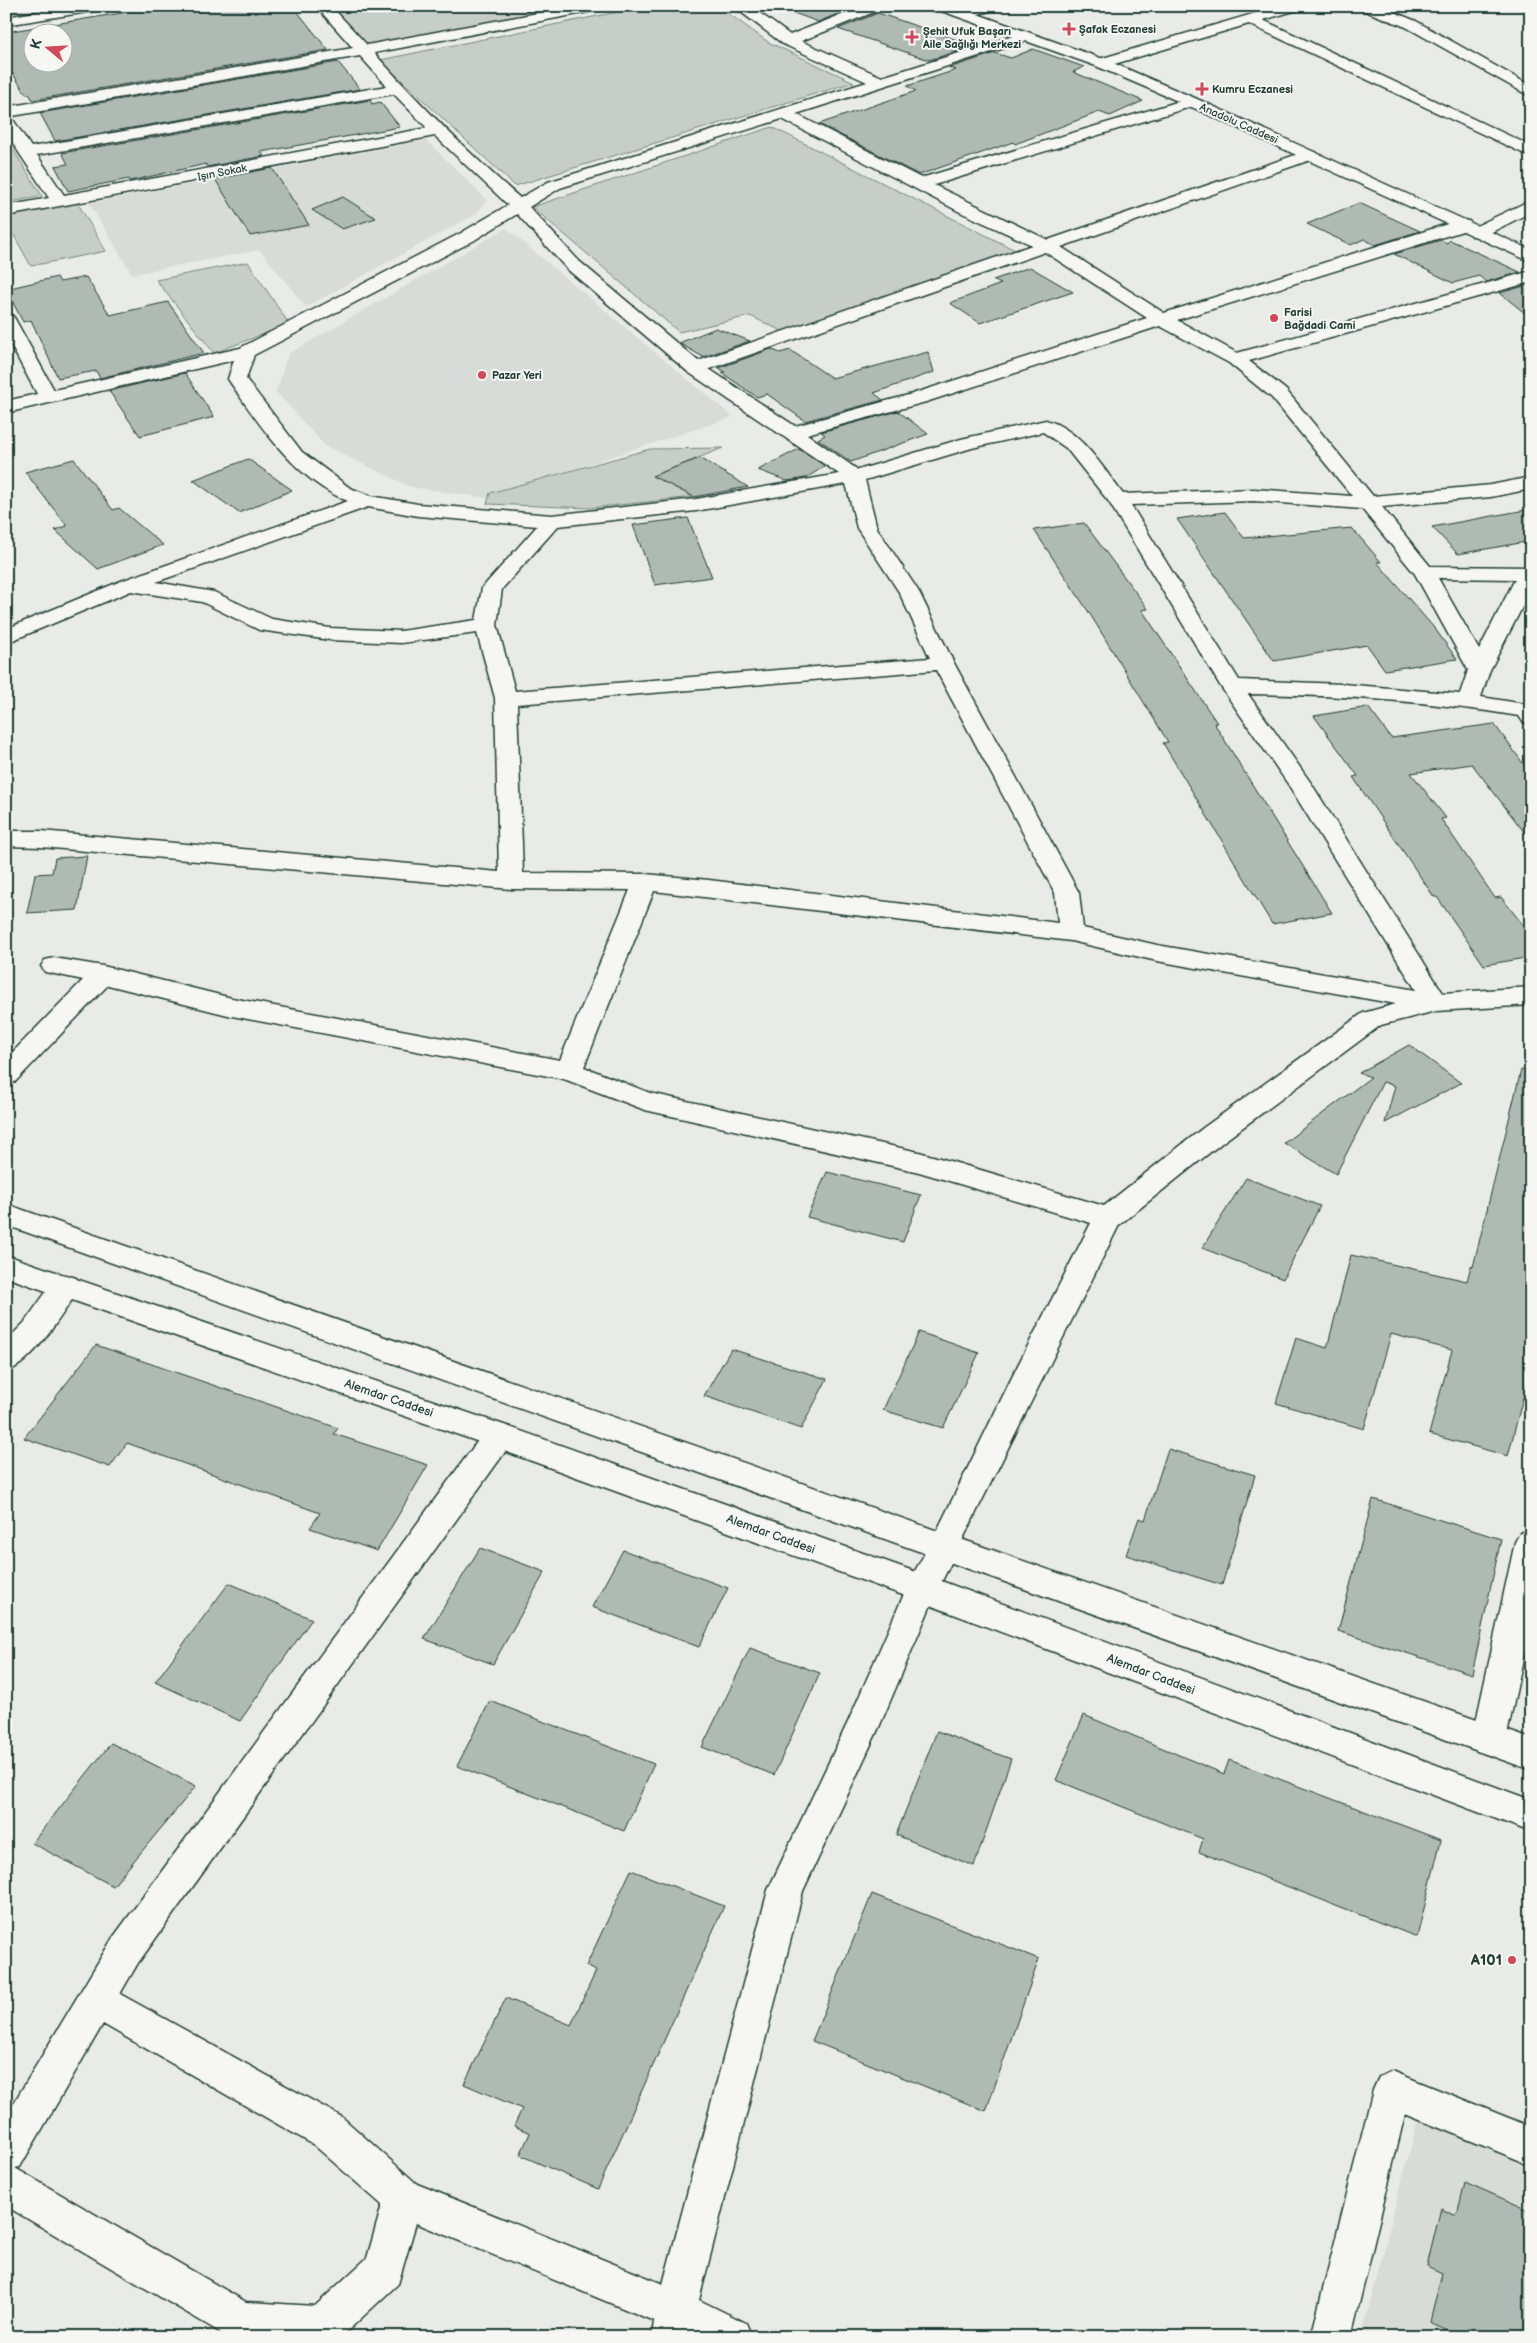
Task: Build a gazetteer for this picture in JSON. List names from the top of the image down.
{
  "streets": {
    "street": ["Anadolu Caddesi", "Işın Sokak", "Alemdar Caddesi"]
  },
  "places": {
    "health": ["Şafak Eczanesi", "Şehit Ufuk Başarı Aile Sağlığı Merkezi", "Kumru Eczanesi"],
    "other": ["Farisi Bağdadi Cami", "Pazar Yeri", "A101"]
  },
  "north": "left"
}
